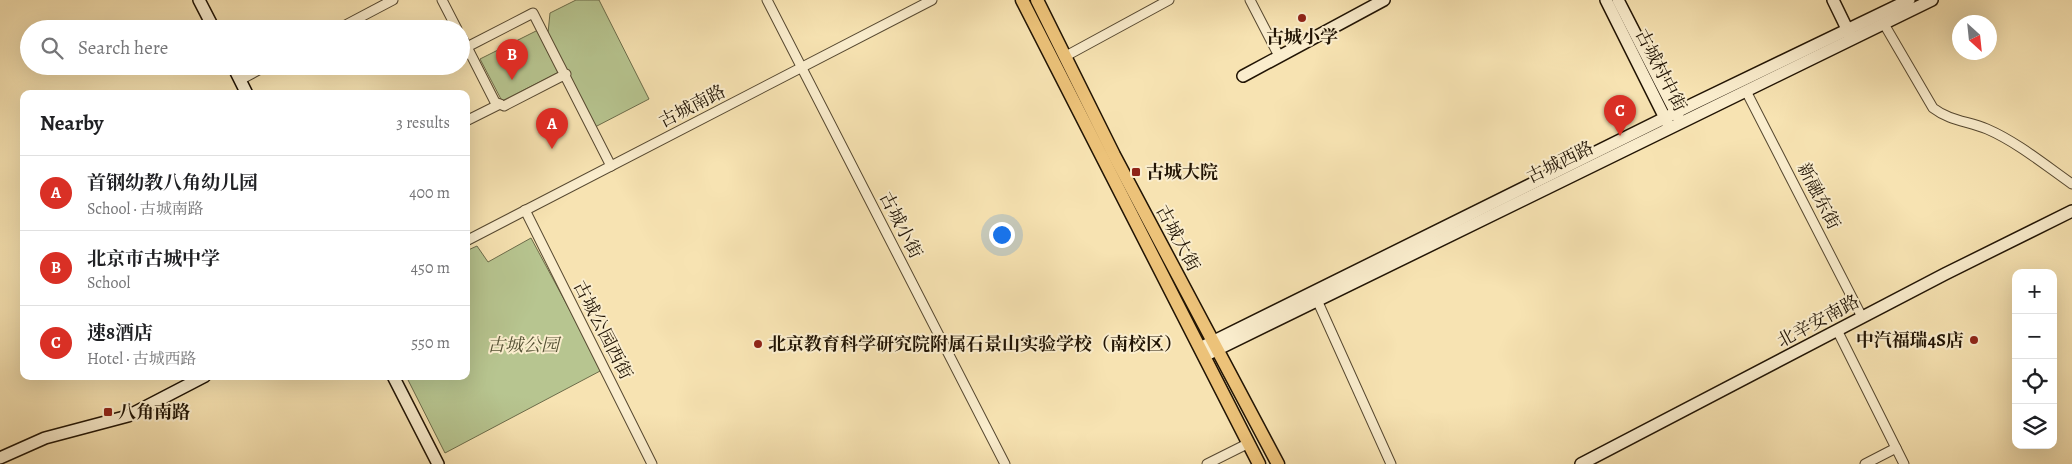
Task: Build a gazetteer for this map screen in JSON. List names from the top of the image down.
{
  "streets": {
    "main road": [
      "古城村中街",
      "古城西路",
      "古城大街",
      "北辛安南路"
    ],
    "street": [
      "古城南路",
      "新融东街",
      "古城小街",
      "古城公园西街"
    ]
  },
  "crossings": [
    ["古城村中街", "古城西路"],
    ["古城南路", "古城小街"],
    ["古城南路", "古城公园西街"],
    ["古城西路", "新融东街"],
    ["古城西路", "古城大街"],
    ["新融东街", "北辛安南路"]
  ],
  "parks": ["古城公园"],
  "places": {
    "other": ["古城小学", "中汽福瑞4S店", "北京教育科学研究院附属石景山实验学校（南校区）"],
    "transit": ["古城大院", "八角南路"]
  },
  "north": "bottom right",
  "page": {
    "search": "Search here",
    "pins": ["B", "C", "A"],
    "heading": ["Nearby", "3 results"],
    "list": [
      {
        "mark": "A",
        "name": "首钢幼教八角幼儿园",
        "note": "School · 古城南路",
        "value": "400 m"
      },
      {
        "mark": "B",
        "name": "北京市古城中学",
        "note": "School",
        "value": "450 m"
      },
      {
        "mark": "C",
        "name": "速8酒店",
        "note": "Hotel · 古城西路",
        "value": "550 m"
      }
    ],
    "map_buttons": ["+", "−"]
  }
}
